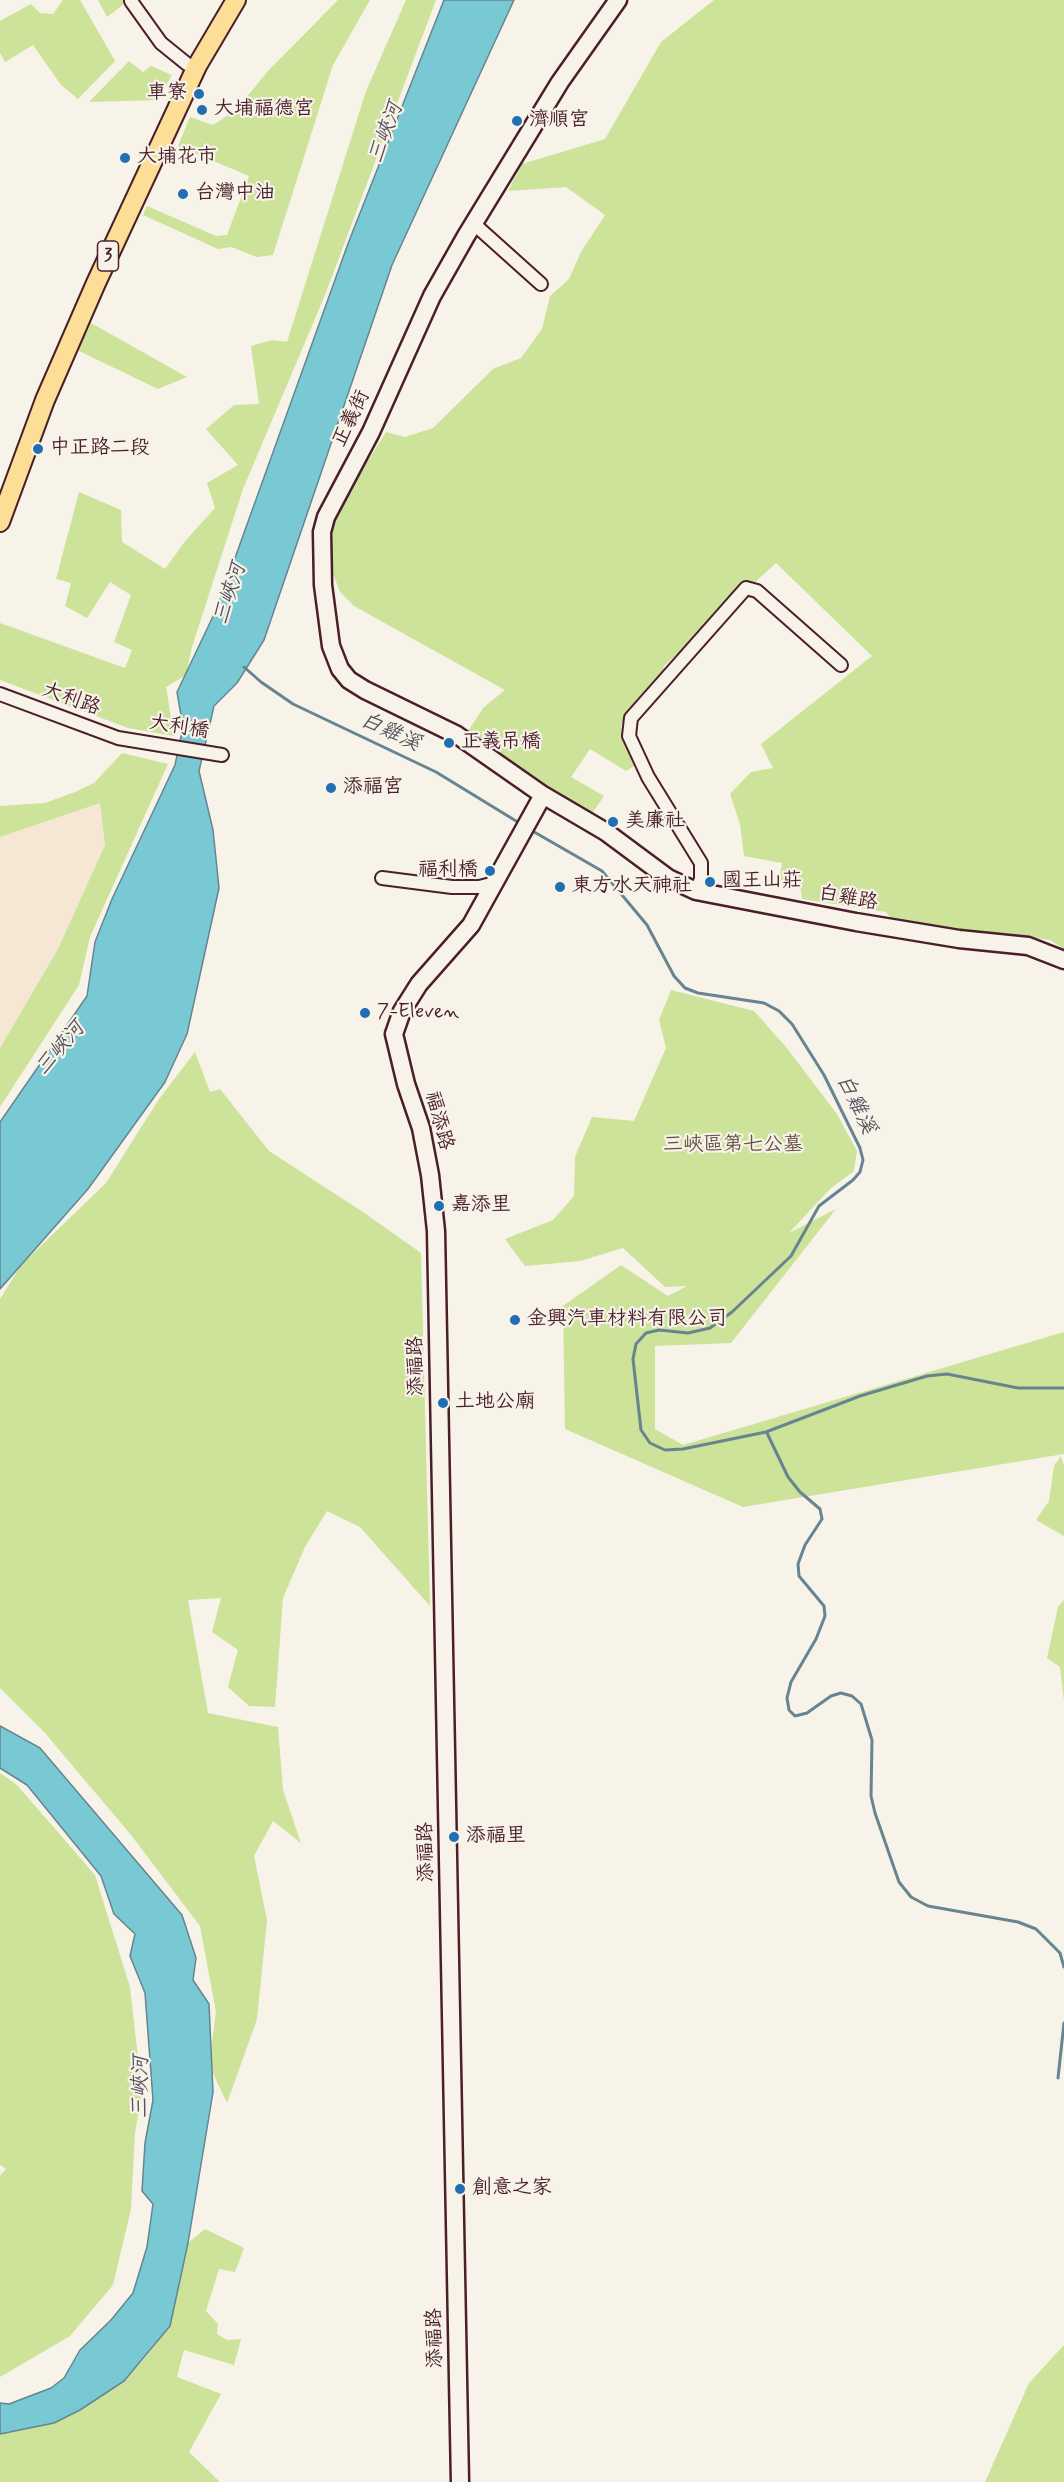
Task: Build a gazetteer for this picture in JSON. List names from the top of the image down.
{
  "streets": {
    "main road": ["3"],
    "street": [
      "正義街",
      "大利路",
      "大利橋",
      "白雞路",
      "福添路",
      "添福路"
    ]
  },
  "crossings": [
    ["正義街", "白雞路"],
    ["大利路", "大利橋"],
    ["福添路", "添福路"]
  ],
  "water": ["三峽河", "白雞溪"],
  "parks": ["三峽區第七公墓"],
  "places": [
    "車寮",
    "大埔福德宮",
    "濟順宮",
    "大埔花市",
    "台灣中油",
    "中正路二段",
    "正義吊橋",
    "添福宮",
    "美廉社",
    "福利橋",
    "國王山莊",
    "東方水天神社",
    "7-Eleven",
    "嘉添里",
    "金興汽車材料有限公司",
    "土地公廟",
    "添福里",
    "創意之家"
  ]
}
